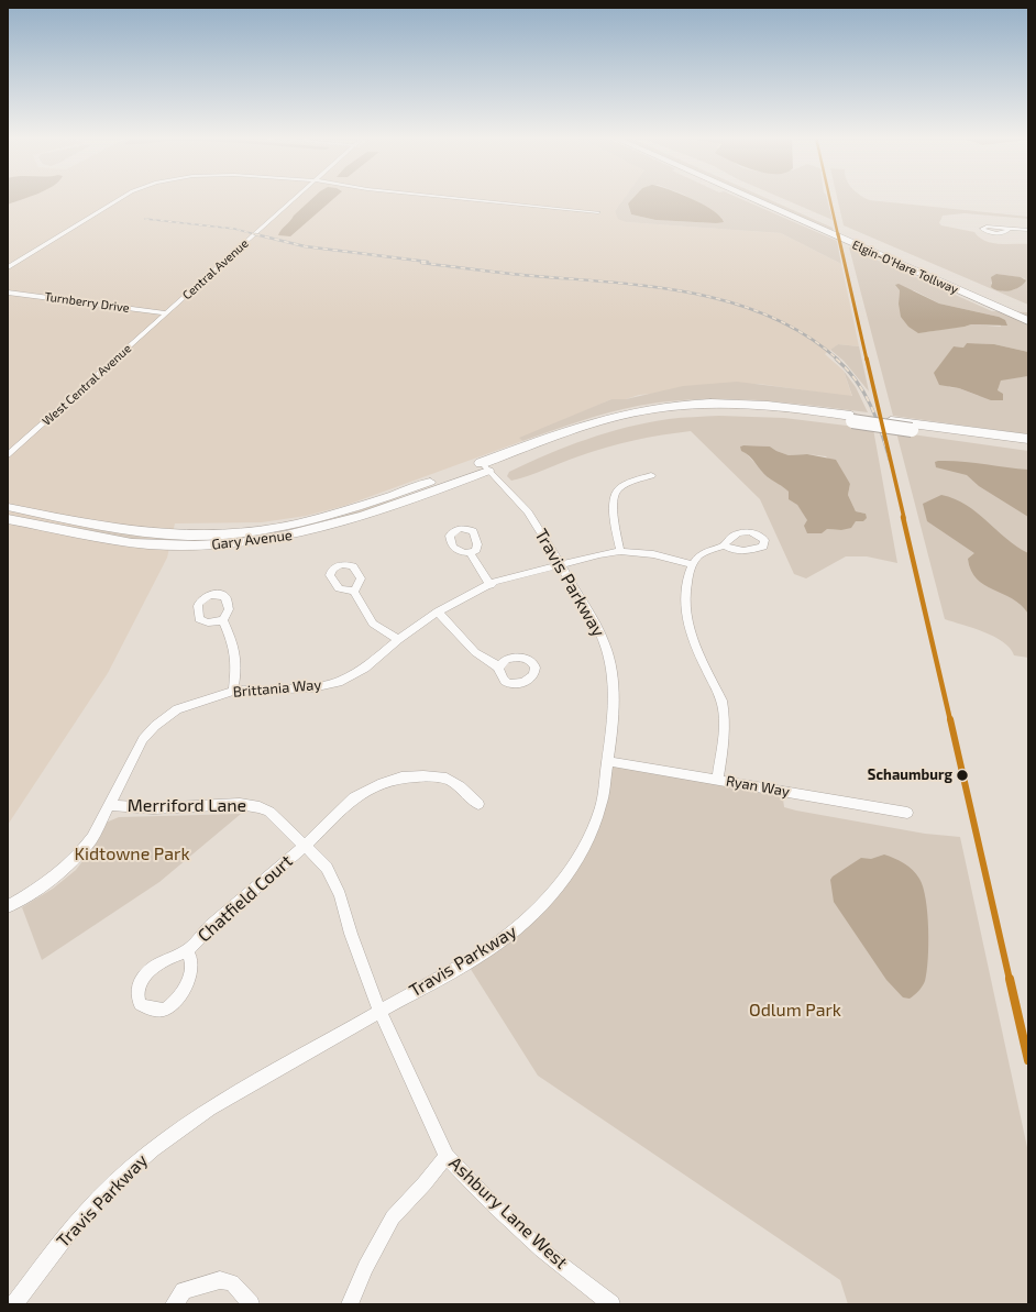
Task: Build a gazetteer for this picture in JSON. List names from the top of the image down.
{
  "streets": {
    "highway": ["Elgin-O'Hare Tollway"],
    "main road": ["Gary Avenue"],
    "street": [
      "Central Avenue",
      "Turnberry Drive",
      "West Central Avenue",
      "Travis Parkway",
      "Brittania Way",
      "Ryan Way",
      "Merriford Lane",
      "Chatfield Court",
      "Ashbury Lane West"
    ]
  },
  "crossings": [
    ["Central Avenue", "Turnberry Drive"],
    ["Central Avenue", "West Central Avenue"],
    ["Turnberry Drive", "West Central Avenue"],
    ["Gary Avenue", "Travis Parkway"],
    ["Travis Parkway", "Brittania Way"],
    ["Travis Parkway", "Ryan Way"],
    ["Travis Parkway", "Merriford Lane"],
    ["Travis Parkway", "Ashbury Lane West"],
    ["Brittania Way", "Merriford Lane"],
    ["Merriford Lane", "Chatfield Court"],
    ["Merriford Lane", "Ashbury Lane West"]
  ],
  "parks": ["Kidtowne Park", "Odlum Park"],
  "places": ["Schaumburg"]
}
